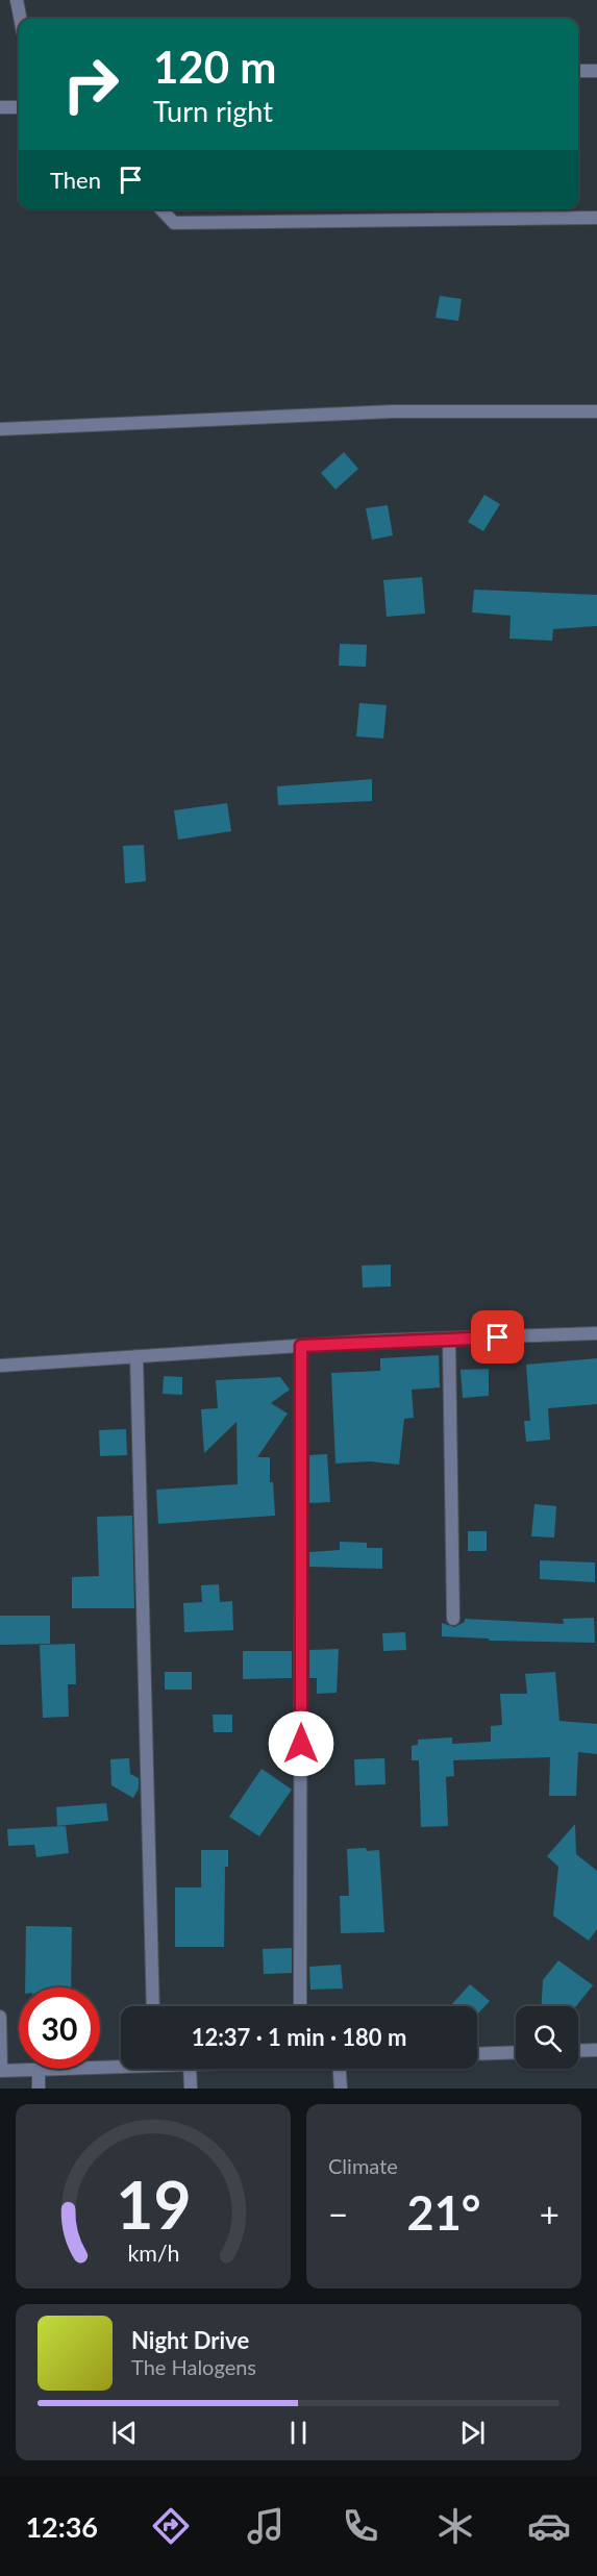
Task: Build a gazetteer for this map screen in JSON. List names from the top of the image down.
{
  "page": {
    "turn": ["120 m", "Turn right"],
    "then": "Then",
    "limit": "30",
    "trip": "12:37 · 1 min · 180 m",
    "tile": "Climate",
    "heat": ["−", "21°", "+"],
    "song": ["Night Drive", "The Halogens"],
    "tabs": "12:36",
    "gauge": ["19", "km/h"]
  }
}
